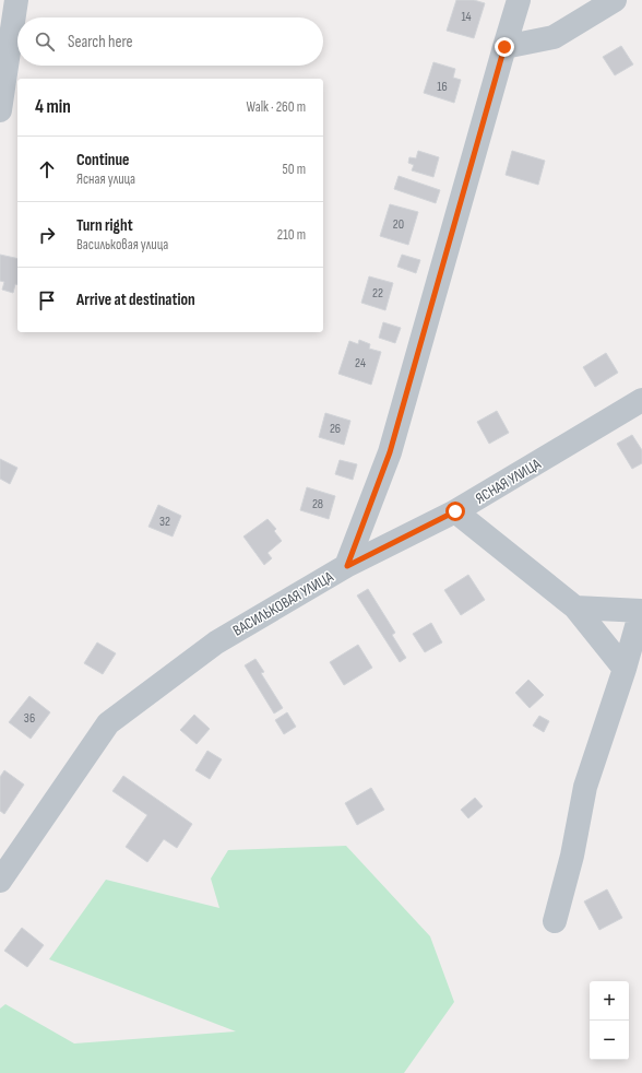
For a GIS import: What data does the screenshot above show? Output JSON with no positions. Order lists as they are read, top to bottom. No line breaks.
{"streets":{"street":["ЯСНАЯ УЛИЦА","ВАСИЛЬКОВАЯ УЛИЦА"]},"crossings":[["ЯСНАЯ УЛИЦА","ВАСИЛЬКОВАЯ УЛИЦА"]],"house_numbers":["14","16","20","22","24","26","28","32","36"],"page":{"search":"Search here","heading":["4 min","Walk · 260 m"],"list":[["Continue","Ясная улица","50 m"],["Turn right","Васильковая улица","210 m"],"Arrive at destination"],"map_buttons":["+","−"]}}
